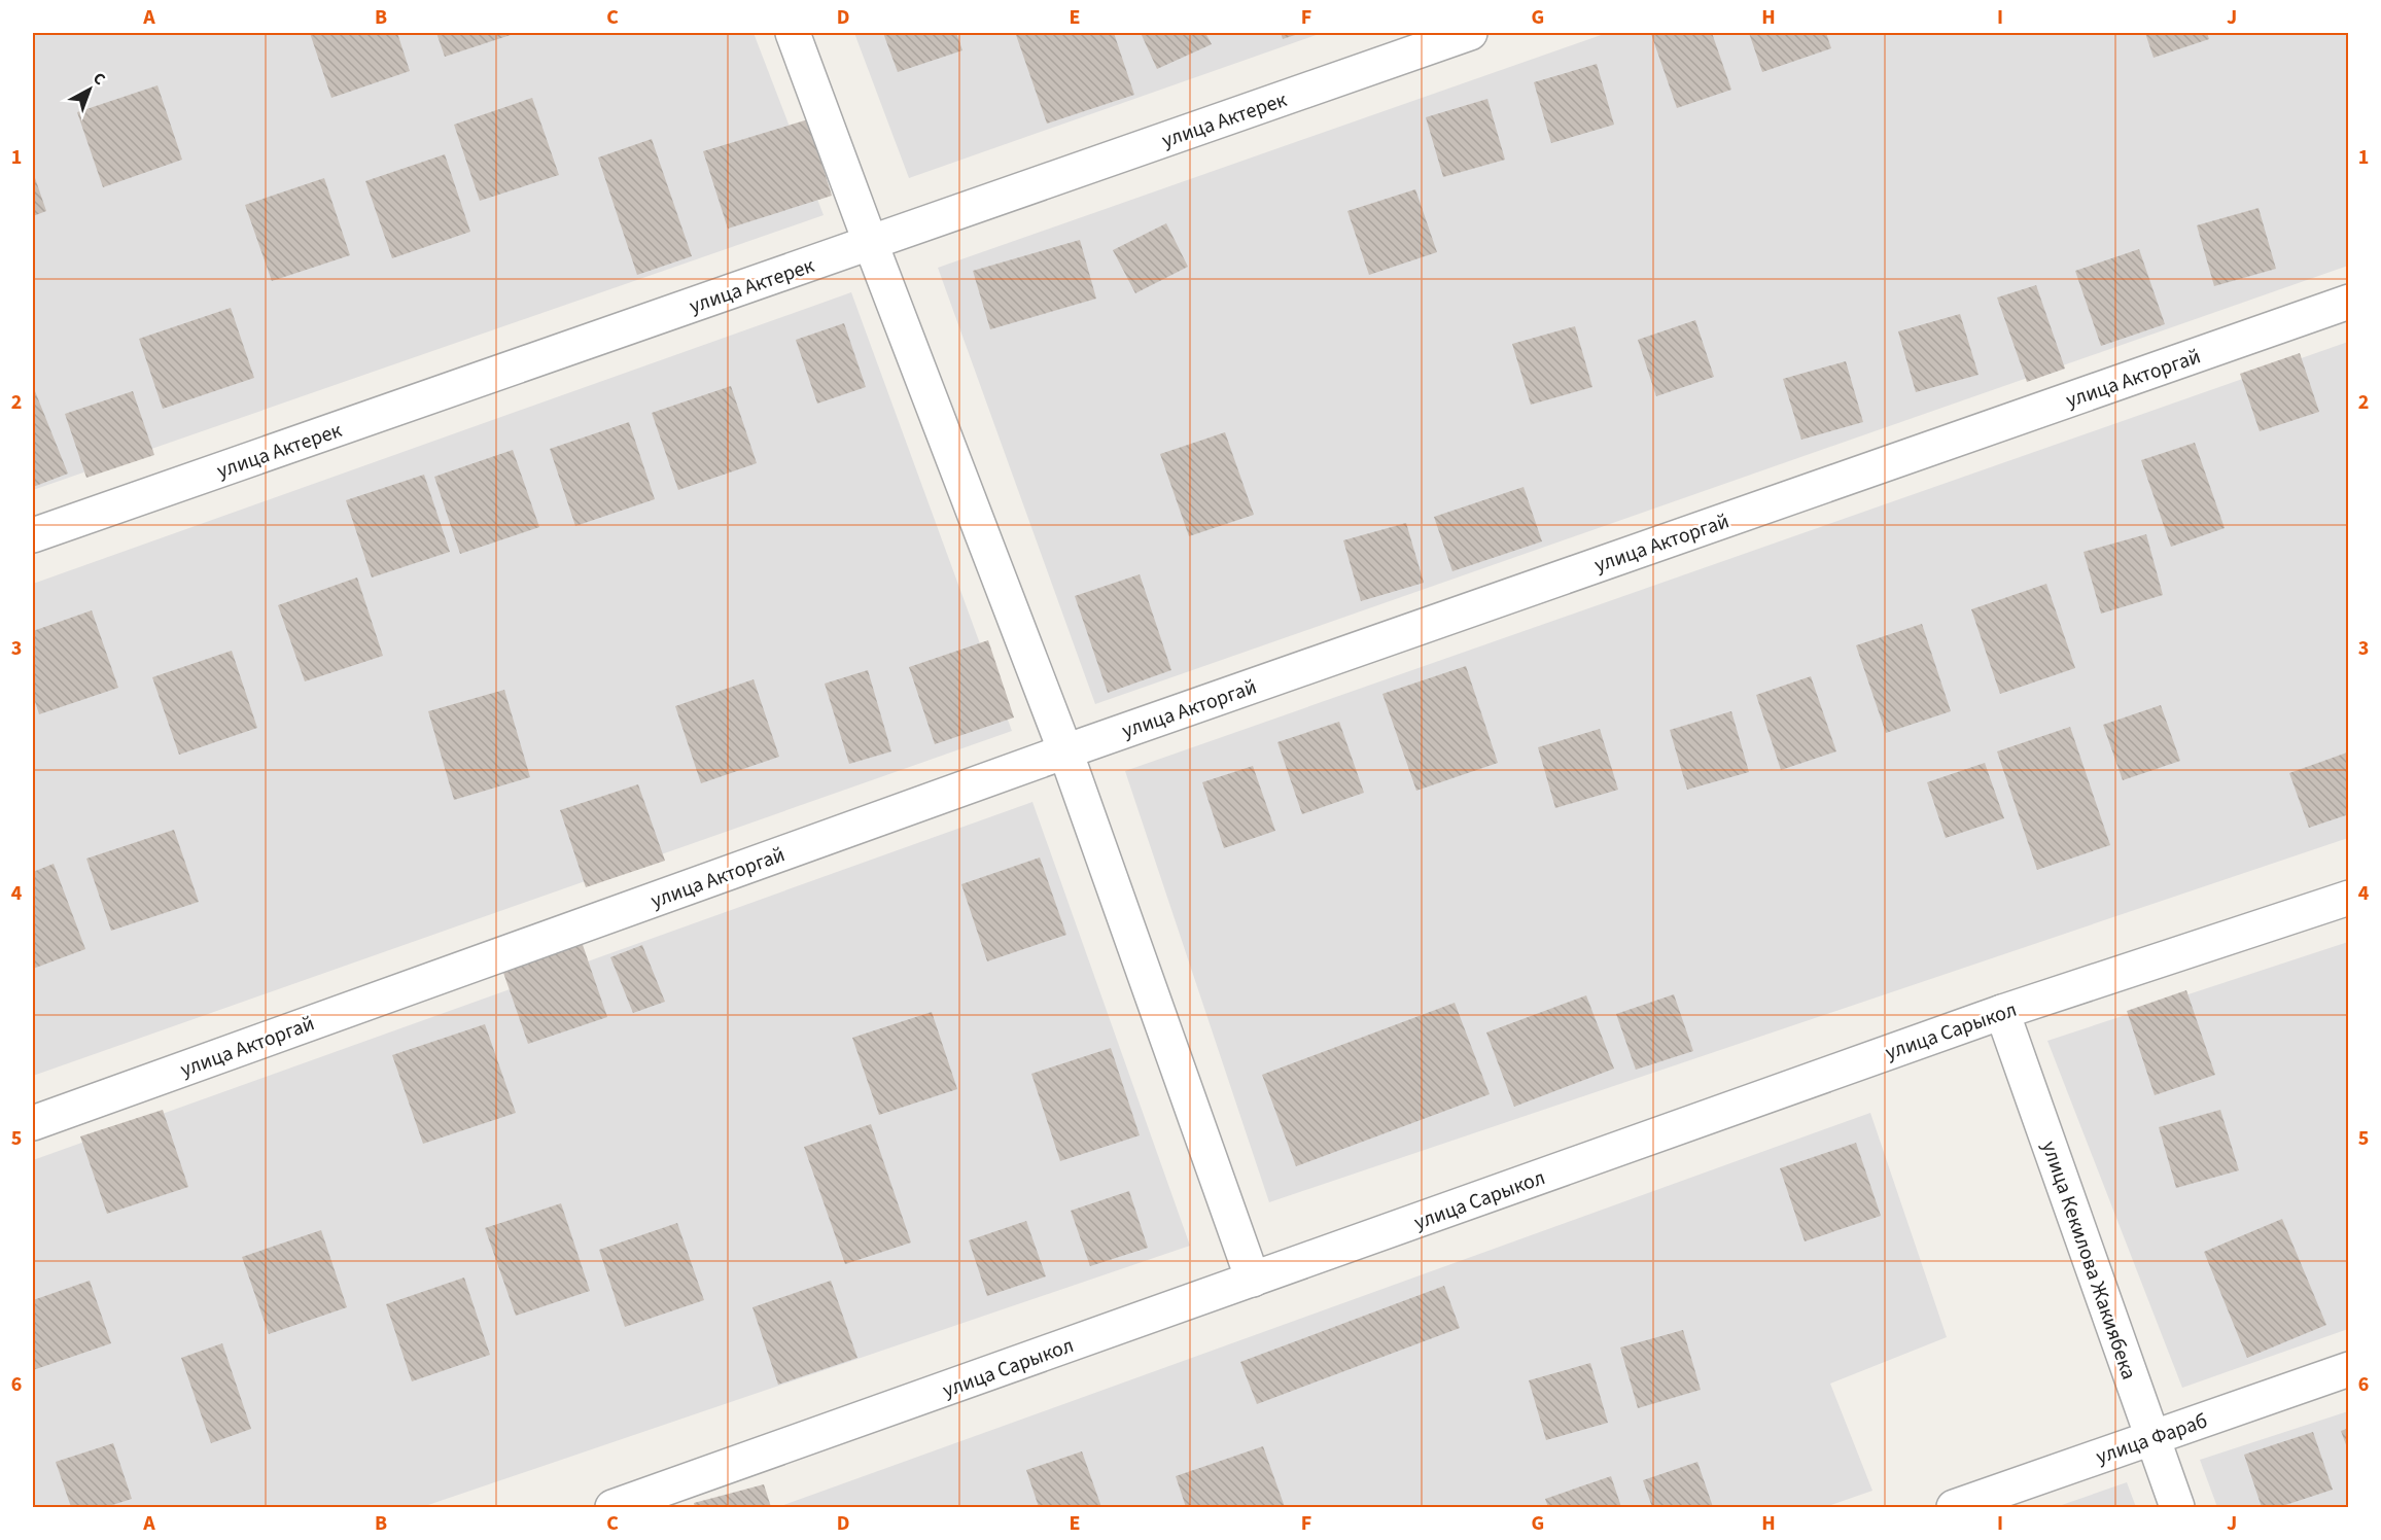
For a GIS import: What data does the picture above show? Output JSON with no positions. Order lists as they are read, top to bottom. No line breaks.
{"streets":{"street":["улица Актерек","улица Акторгай","улица Сарыкол","улица Кекилова Жакиябека","улица Фараб"]},"crossings":[["улица Сарыкол","улица Кекилова Жакиябека"],["улица Кекилова Жакиябека","улица Фараб"]],"north":"top right","grid":{"columns":["A","B","C","D","E","F","G","H","I","J"],"rows":["1","2","3","4","5","6"]}}
